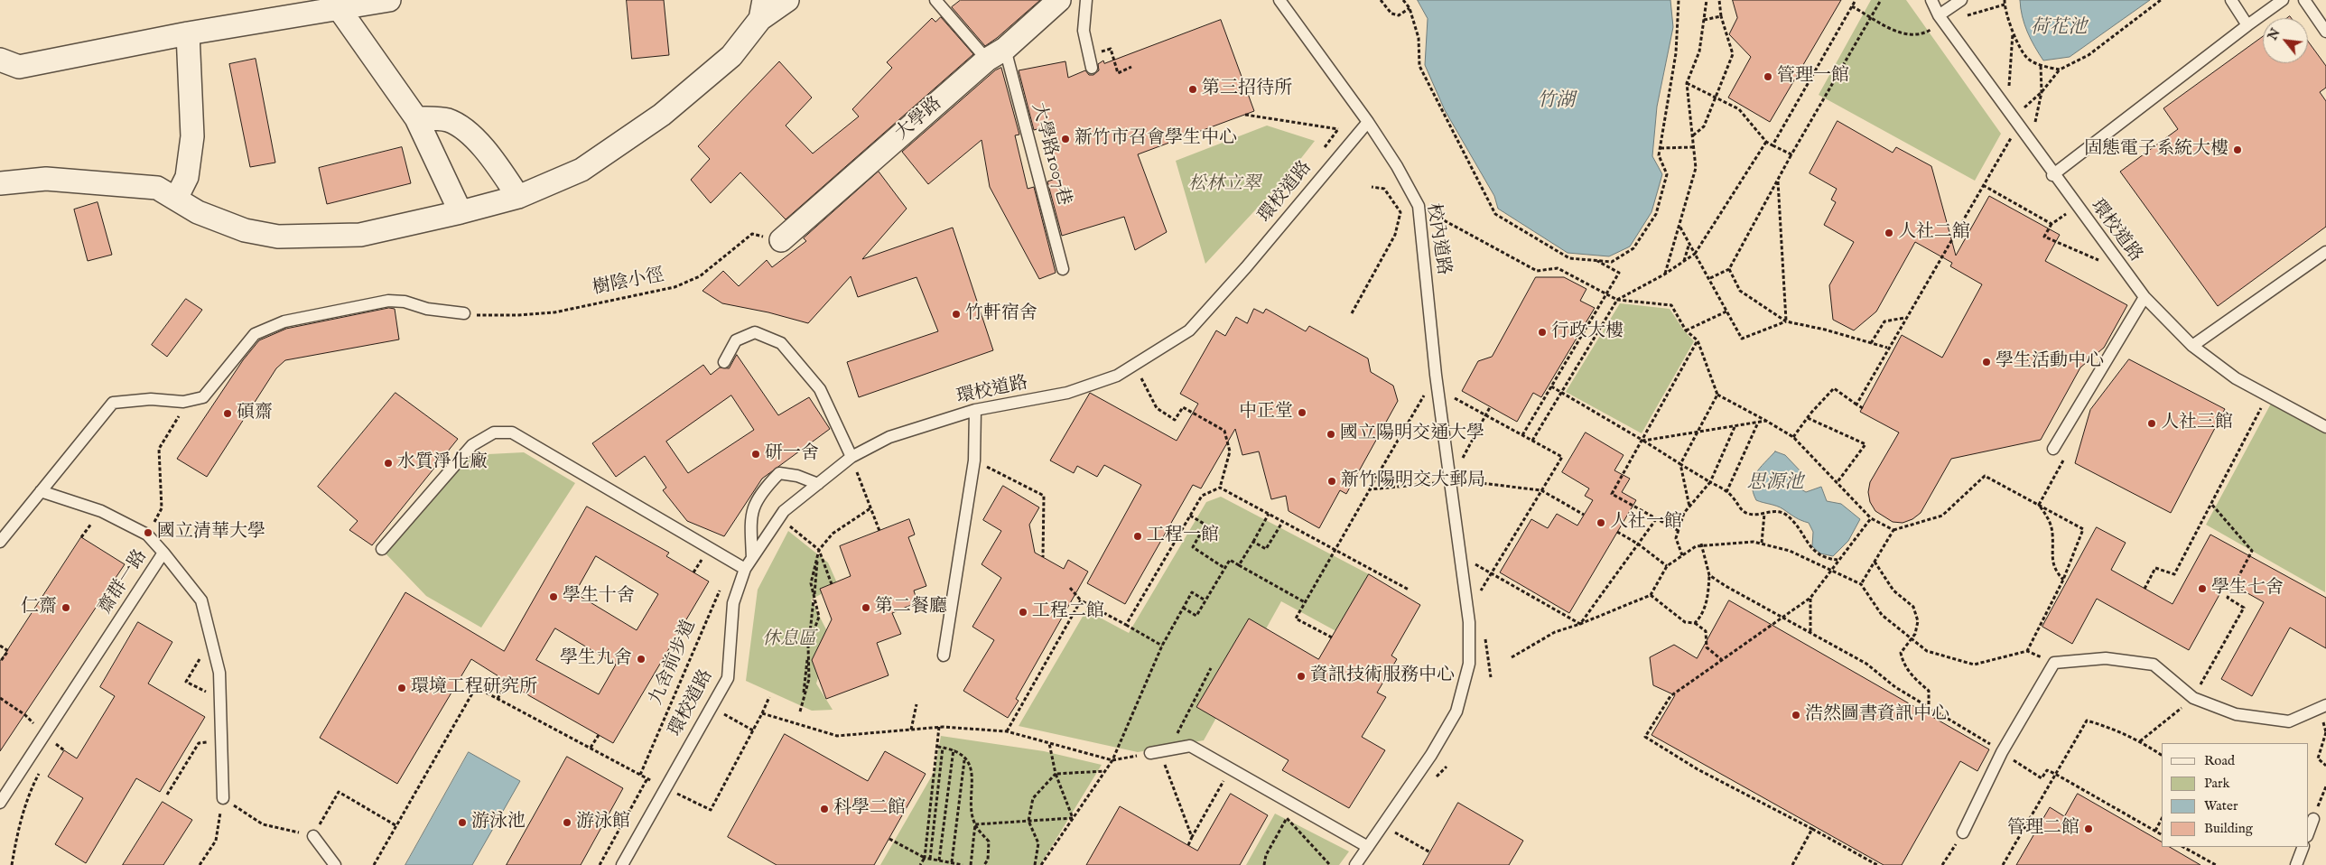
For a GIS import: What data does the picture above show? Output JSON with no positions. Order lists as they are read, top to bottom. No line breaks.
{"streets":{"street":["大學路"],"lane":["大學路1007巷","環校道路","校內道路","齋群一路"],"path":["樹陰小徑","九舍前步道"]},"crossings":[["大學路","大學路1007巷"],["大學路","樹陰小徑"],["環校道路","校內道路"]],"water":["荷花池","竹湖","思源池"],"parks":["松林立翠","休息區"],"places":["管理一館","第三招待所","新竹市召會學生中心","固態電子系統大樓","人社二舘","竹軒宿舍","行政大樓","學生活動中心","中正堂","碩齋","人社三館","國立陽明交通大學","研一舍","水質淨化廠","新竹陽明交大郵局","人社一館","國立清華大學","工程一館","學生七舍","學生十舍","仁齋","第二餐廳","工程二館","學生九舍","資訊技術服務中心","環境工程研究所","浩然圖書資訊中心","科學二館","游泳池","游泳館","管理二館"],"legend":["Road","Park","Water","Building"],"north":"top left"}
